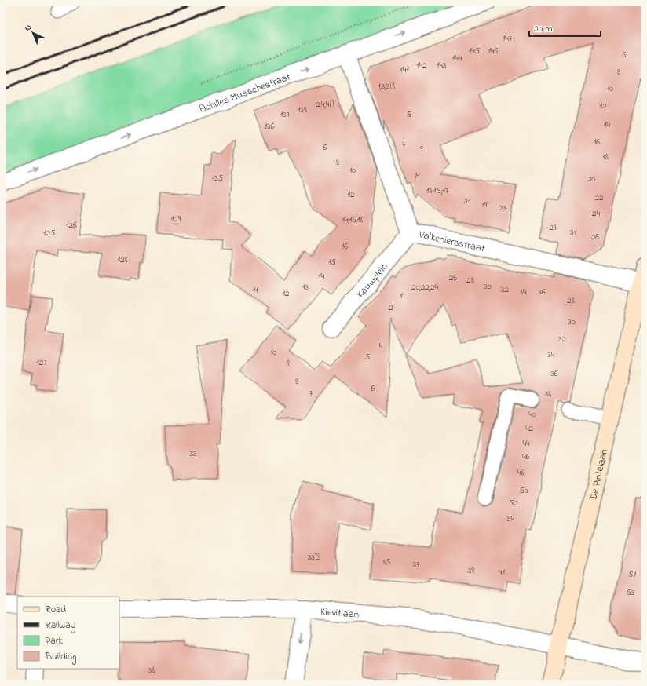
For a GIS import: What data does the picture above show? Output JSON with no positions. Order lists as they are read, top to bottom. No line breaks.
{"streets":{"street":["Achilles Musschestraat","Valkeniersstraat","Kauwplein","De Pintelaan","Kievitlaan"]},"crossings":[["Achilles Musschestraat","Valkeniersstraat"],["Valkeniersstraat","Kauwplein"],["Valkeniersstraat","De Pintelaan"],["De Pintelaan","Kievitlaan"]],"one_way":["Achilles Musschestraat"],"house_numbers":["147","145","146","6","144","142","143","141","8","1;3;3A","10","2;4;4A","12","138","137","5","14","136","16","7","6","9","18","8","10","11","135","20","13;15;17","12","22","21","19","23","24","129","14;16;18","126","29","31","125","26","16","128","15","14","26","28","30","13","20;22;24","32","11","34","36","12","1","28","2","30","32","4","10","34","5","127","9","36","8","6","7","38","40","42","44","33","46","48","50","52","54","33B","35","37","39","41","51","53","38"],"legend":["Road","Railway","Park","Building"],"scale_bar":"20 m","north":"top left"}
